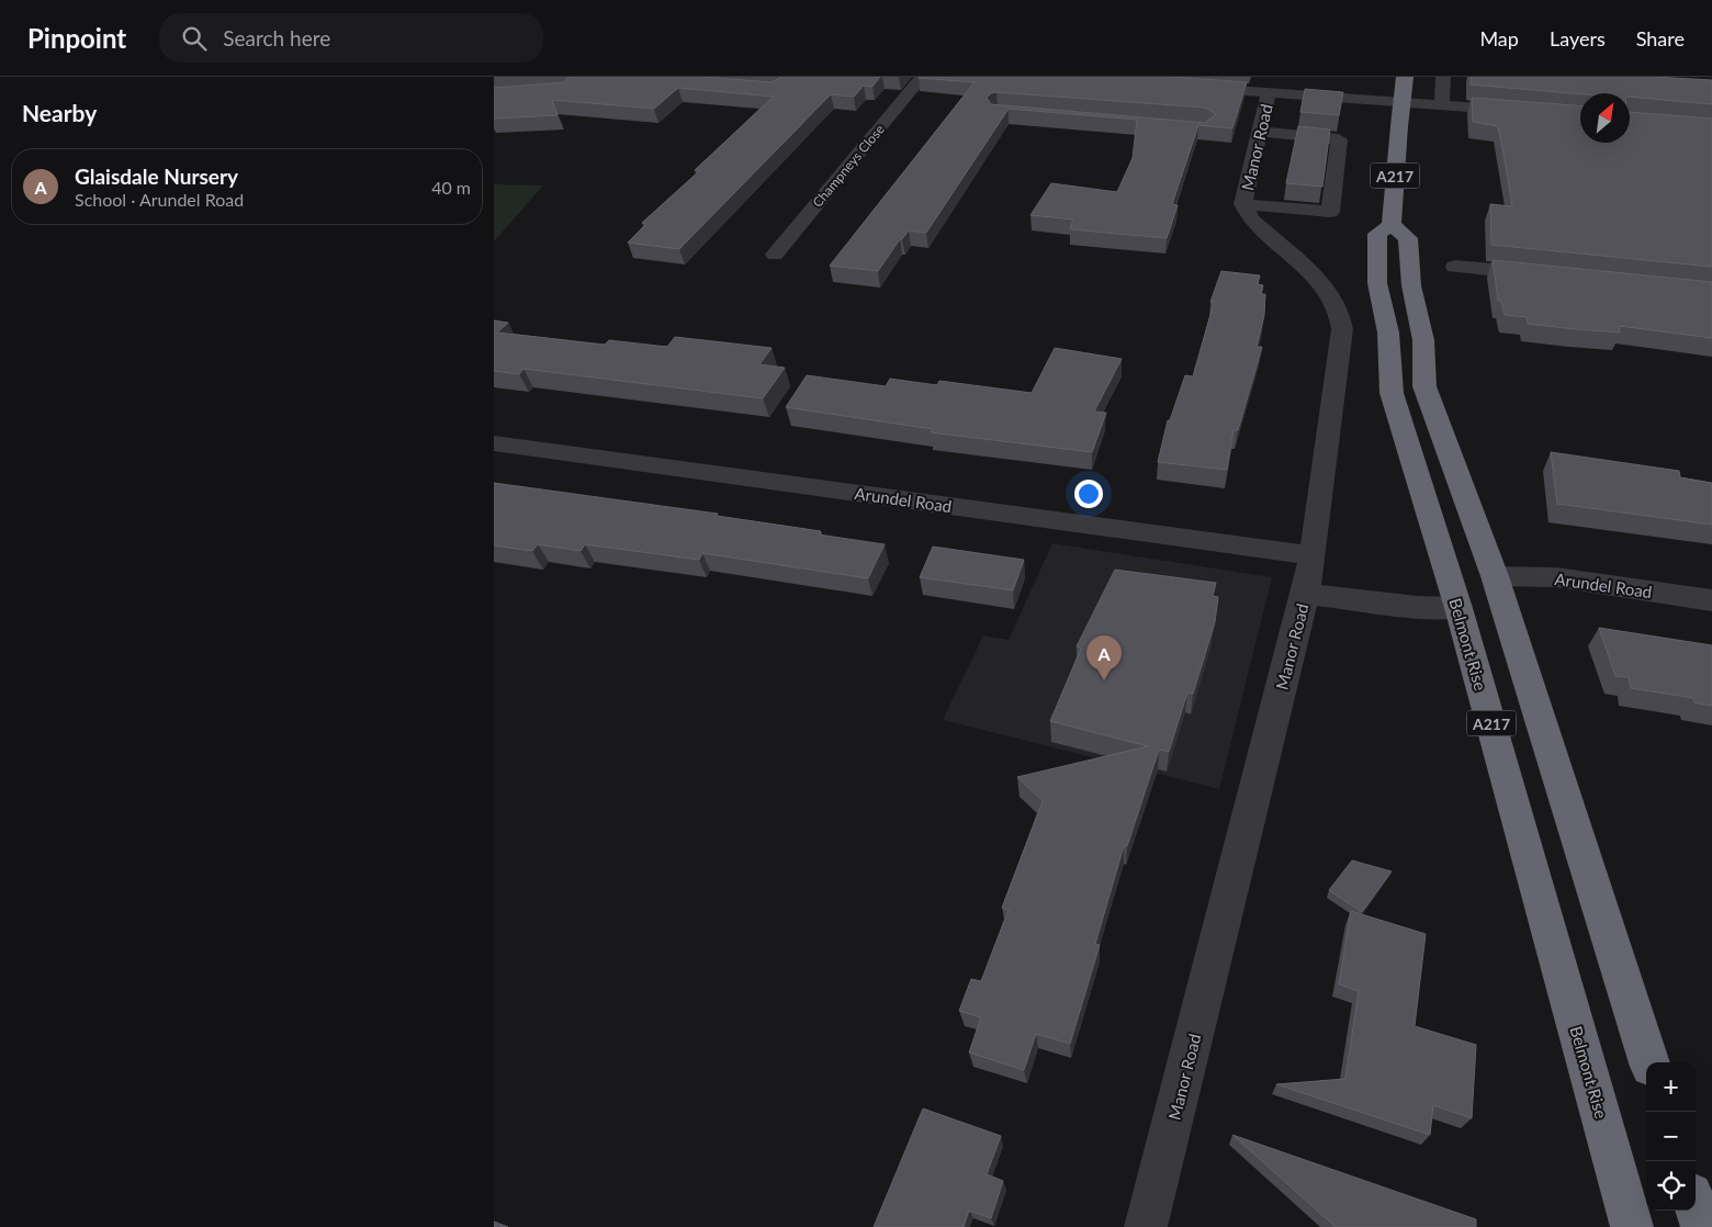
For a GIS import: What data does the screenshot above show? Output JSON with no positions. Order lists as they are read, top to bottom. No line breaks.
{"streets":{"highway":["A217","Belmont Rise"],"street":["Manor Road","Champneys Close","Arundel Road"]},"crossings":[["Manor Road","Arundel Road"],["A217","Arundel Road"],["A217","Belmont Rise"]],"north":"top right","page":{"header":"Pinpoint","search":"Search here","nav":["Map","Layers","Share"],"heading":"Nearby","list":[{"mark":"A","name":"Glaisdale Nursery","note":"School · Arundel Road","value":"40 m"}],"pins":"A","map_buttons":["+","−"]}}
